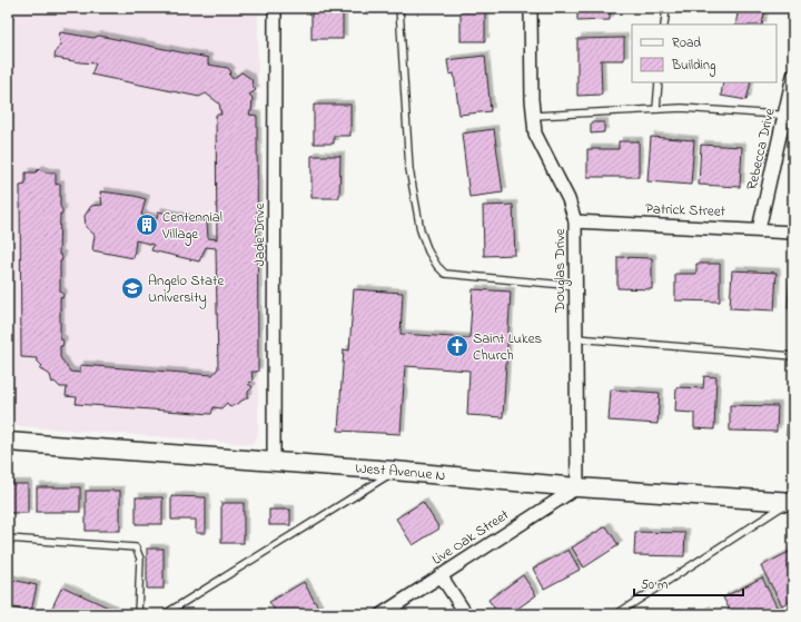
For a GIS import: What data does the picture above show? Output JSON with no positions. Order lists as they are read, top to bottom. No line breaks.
{"streets":{"main road":["West Avenue N"],"street":["Rebecca Drive","Patrick Street","Jade Drive","Douglas Drive","Live Oak Street"]},"crossings":[["Rebecca Drive","Patrick Street"],["Patrick Street","Douglas Drive"],["Jade Drive","West Avenue N"],["Douglas Drive","West Avenue N"],["Douglas Drive","Live Oak Street"],["West Avenue N","Live Oak Street"]],"places":{"building":["Centennial Village"],"school or university":["Angelo State University"],"church":["Saint Lukes Church"]},"legend":["Road","Building"],"scale_bar":"50 m"}
